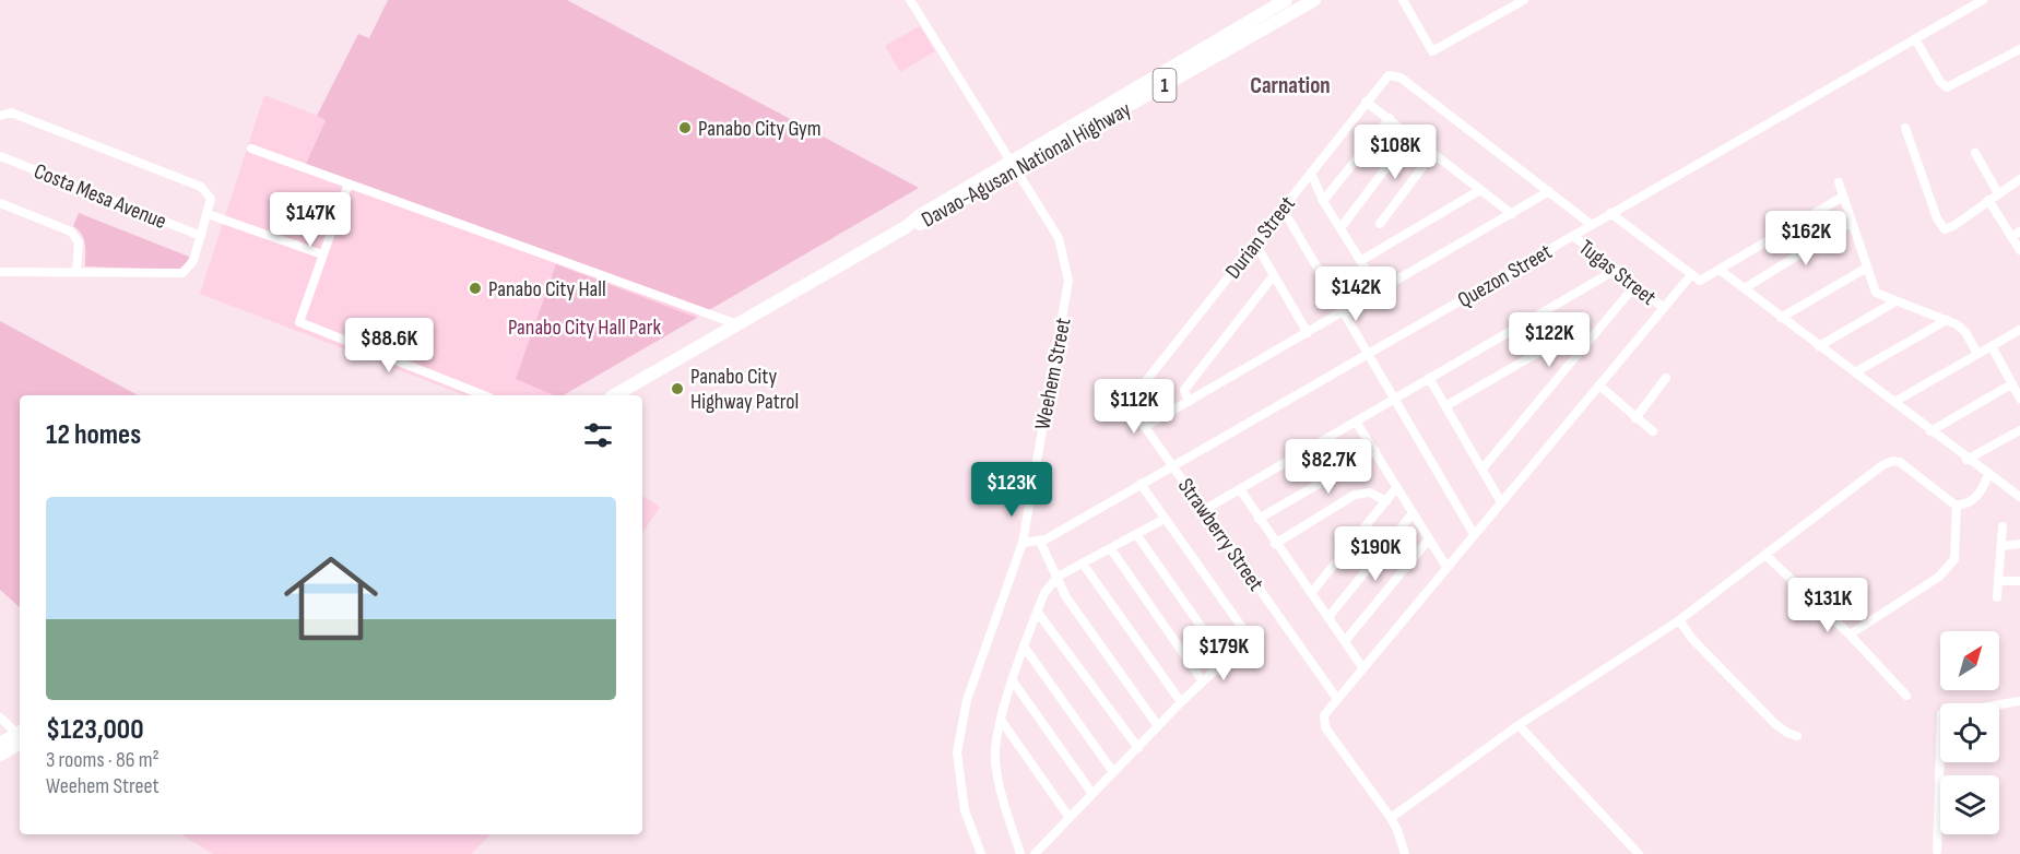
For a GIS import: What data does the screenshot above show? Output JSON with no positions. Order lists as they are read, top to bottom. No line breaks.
{"streets":{"highway":["1","Davao-Agusan National Highway"],"street":["Costa Mesa Avenue","Durian Street","Tugas Street","Quezon Street","Weehem Street","Strawberry Street"]},"crossings":[["Davao-Agusan National Highway","Weehem Street"],["Durian Street","Strawberry Street"],["Tugas Street","Quezon Street"],["Quezon Street","Weehem Street"],["Quezon Street","Strawberry Street"]],"districts":["Carnation"],"parks":["Panabo City Hall Park"],"places":["Panabo City Gym","Panabo City Hall","Panabo City Highway Patrol"],"north":"top right","page":{"price":["$108K","$147K","$162K","$142K","$122K","$88.6K","$112K","$82.7K","$123K","$190K","$131K","$179K"],"heading":"12 homes","list":[{"name":"$123,000","note":"3 rooms · 86 m² · Weehem Street"}]}}
